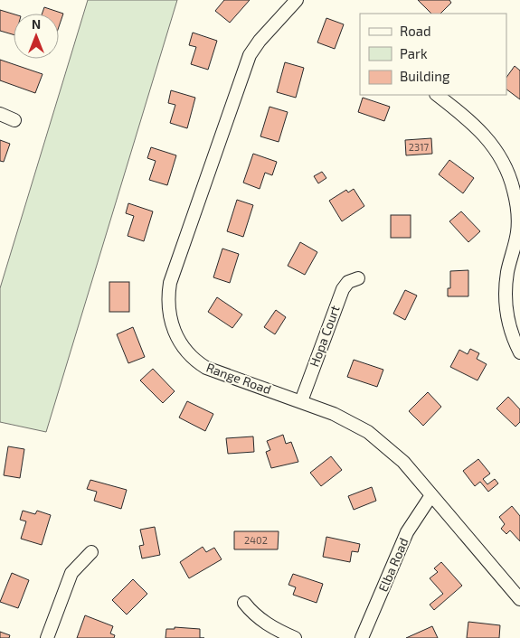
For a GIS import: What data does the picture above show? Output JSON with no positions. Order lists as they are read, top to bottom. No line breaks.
{"streets":{"street":["Hopa Court","Range Road","Elba Road"]},"crossings":[["Hopa Court","Range Road"],["Range Road","Elba Road"]],"house_numbers":["2317","2402"],"legend":["Road","Park","Building"],"north":"top"}
